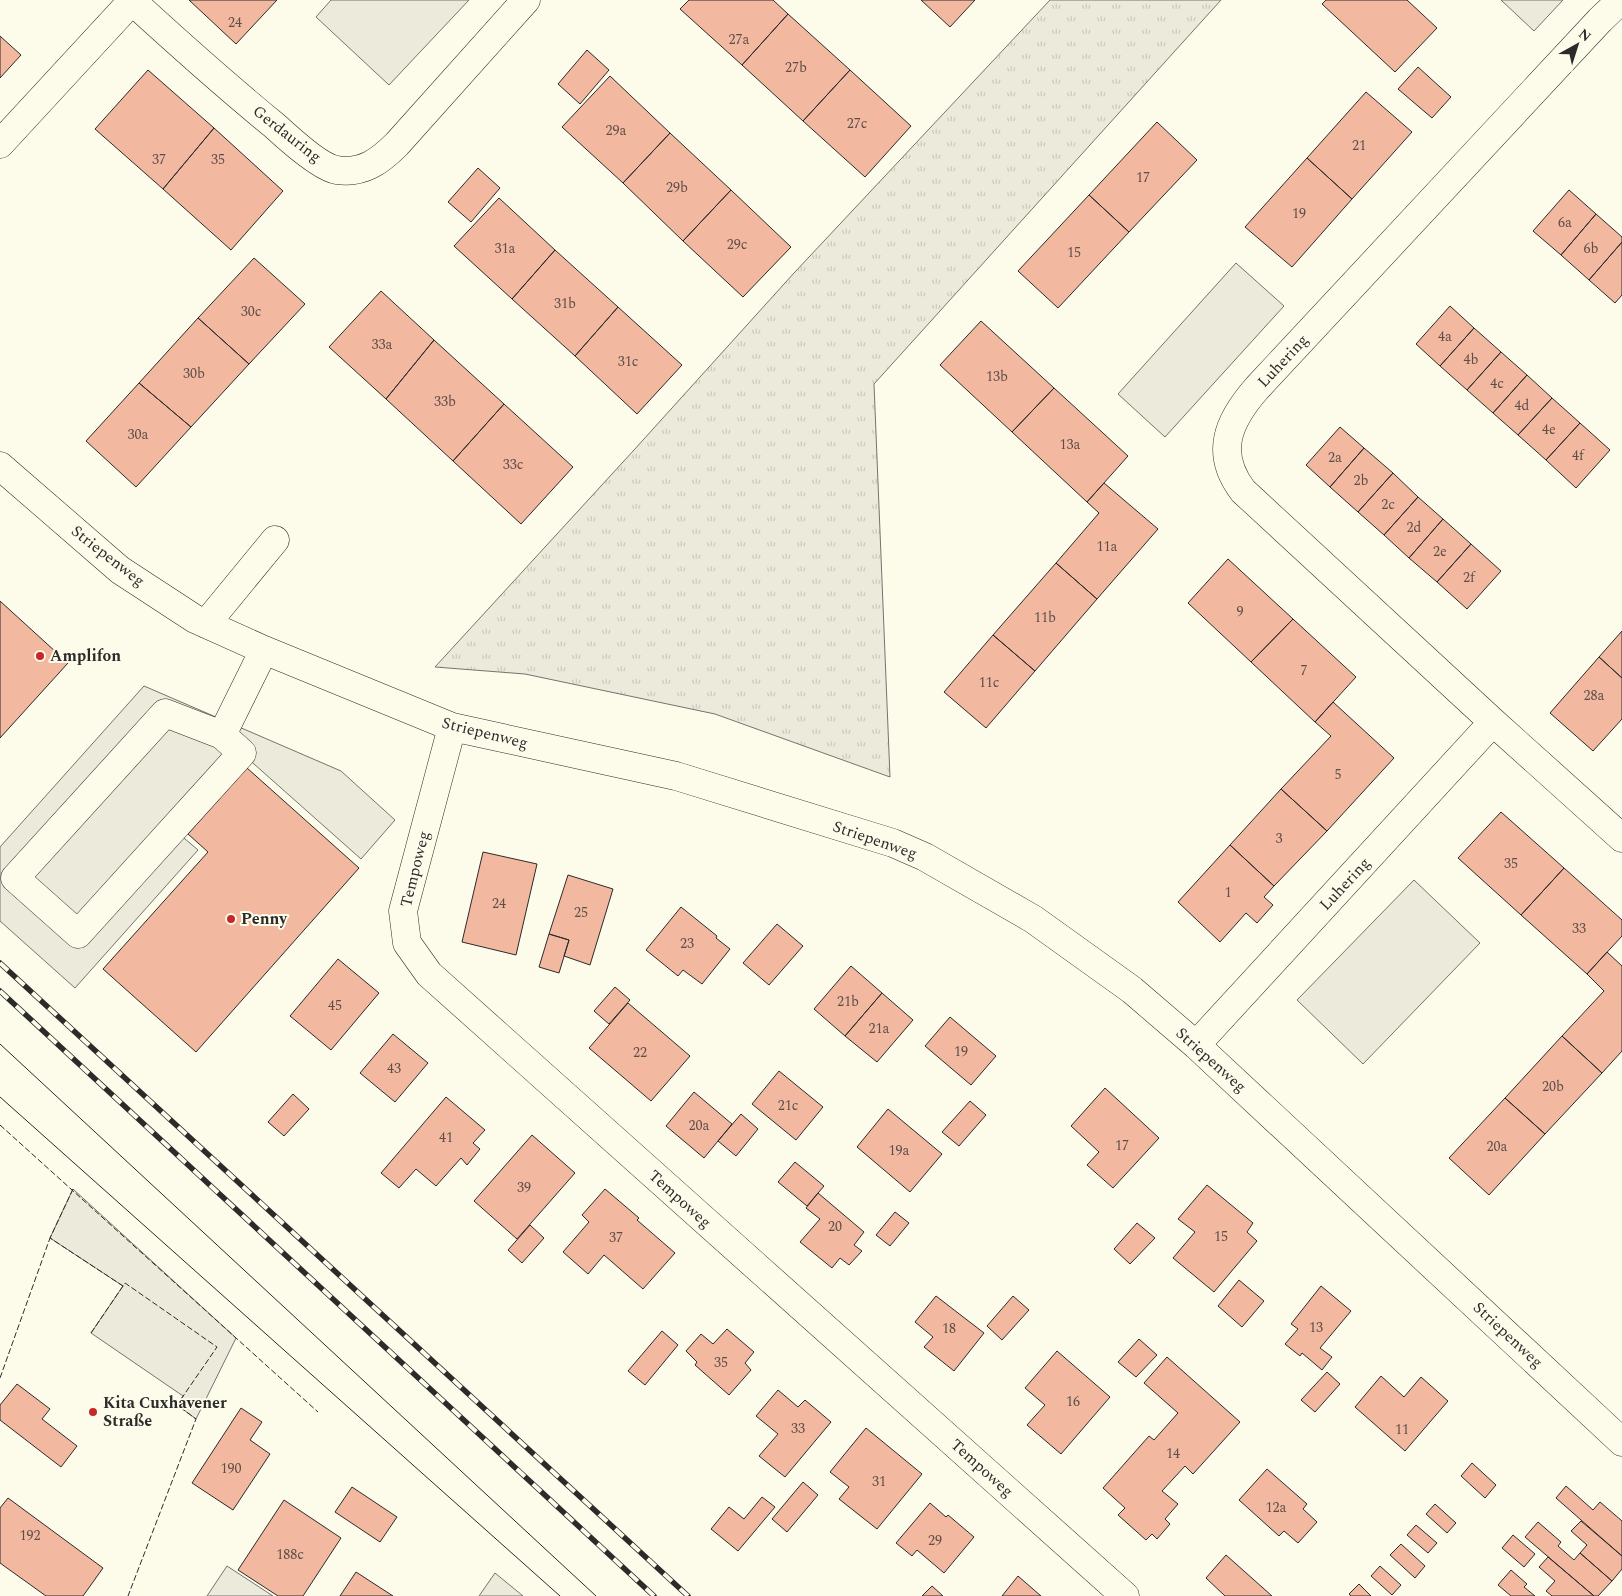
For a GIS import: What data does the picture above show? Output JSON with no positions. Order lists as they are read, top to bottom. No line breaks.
{"streets":{"street":["Gerdauring","Luhering","Striepenweg","Tempoweg"]},"crossings":[["Luhering","Striepenweg"],["Striepenweg","Tempoweg"]],"places":["Amplifon","Penny","Kita Cuxhavener Straße"],"house_numbers":["24","27a","27b","27c","29a","21","37","35","17","29b","19","6a","29c","31a","6b","15","31b","30c","4a","33a","4b","31c","30b","13b","4c","33b","4d","4e","30a","13a","4f","2a","33c","2b","2c","2d","11a","2e","2f","9","11b","7","11c","28a","5","3","35","1","24","25","33","23","21b","45","21a","19","22","43","20b","21c","20a","41","17","20a","19a","39","20","15","37","13","18","35","16","33","11","14","190","31","12a","192","29","188c"],"north":"top right"}
